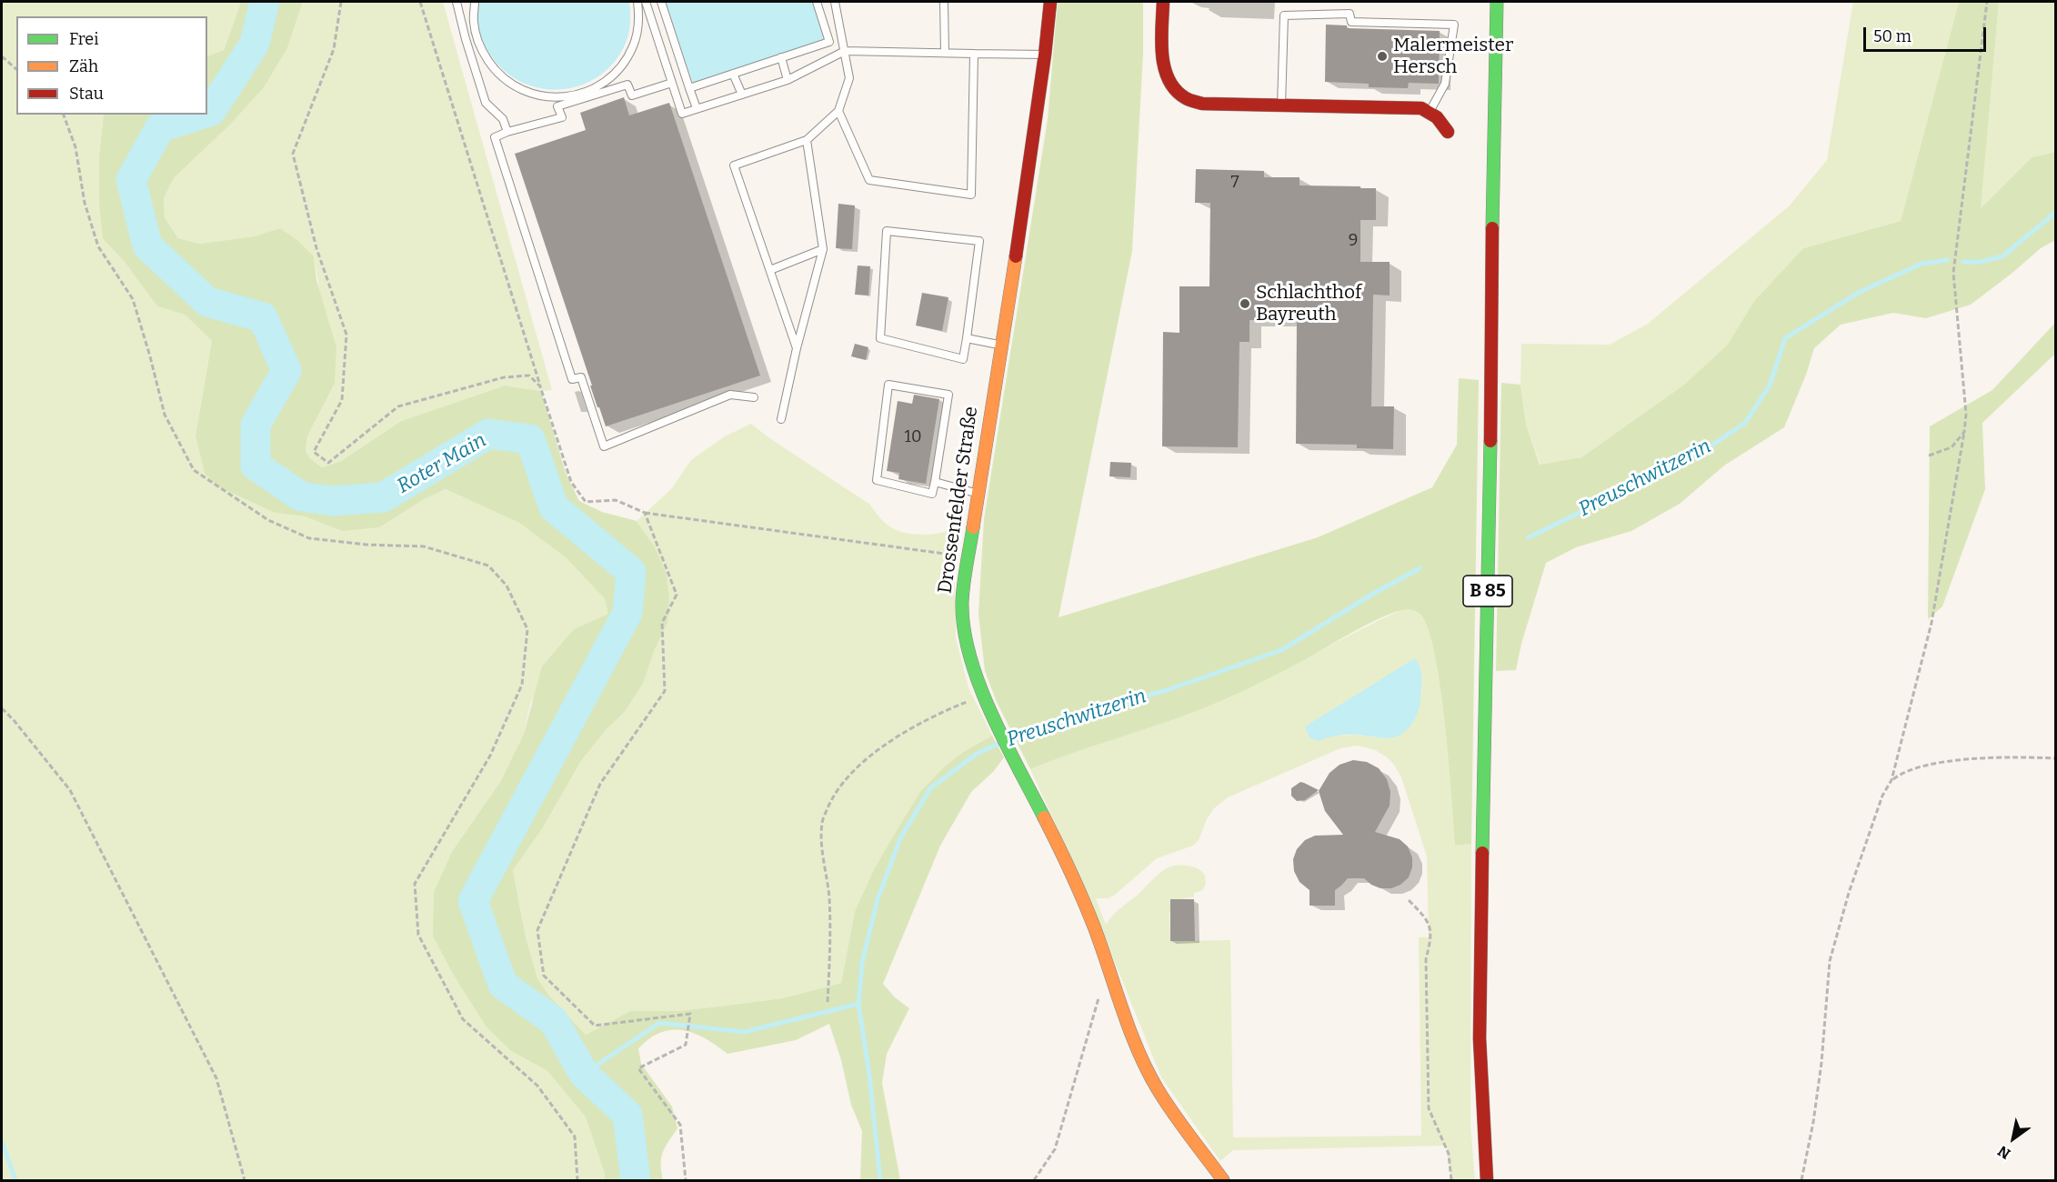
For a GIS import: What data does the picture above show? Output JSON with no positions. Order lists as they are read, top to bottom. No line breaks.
{"streets":{"street":["Drossenfelder Straße","B 85"]},"water":["Roter Main","Preuschwitzerin"],"places":["Malermeister Hersch","Schlachthof Bayreuth"],"house_numbers":["7","9","10"],"legend":["Frei","Zäh","Stau"],"scale_bar":"50 m","north":"bottom left"}
